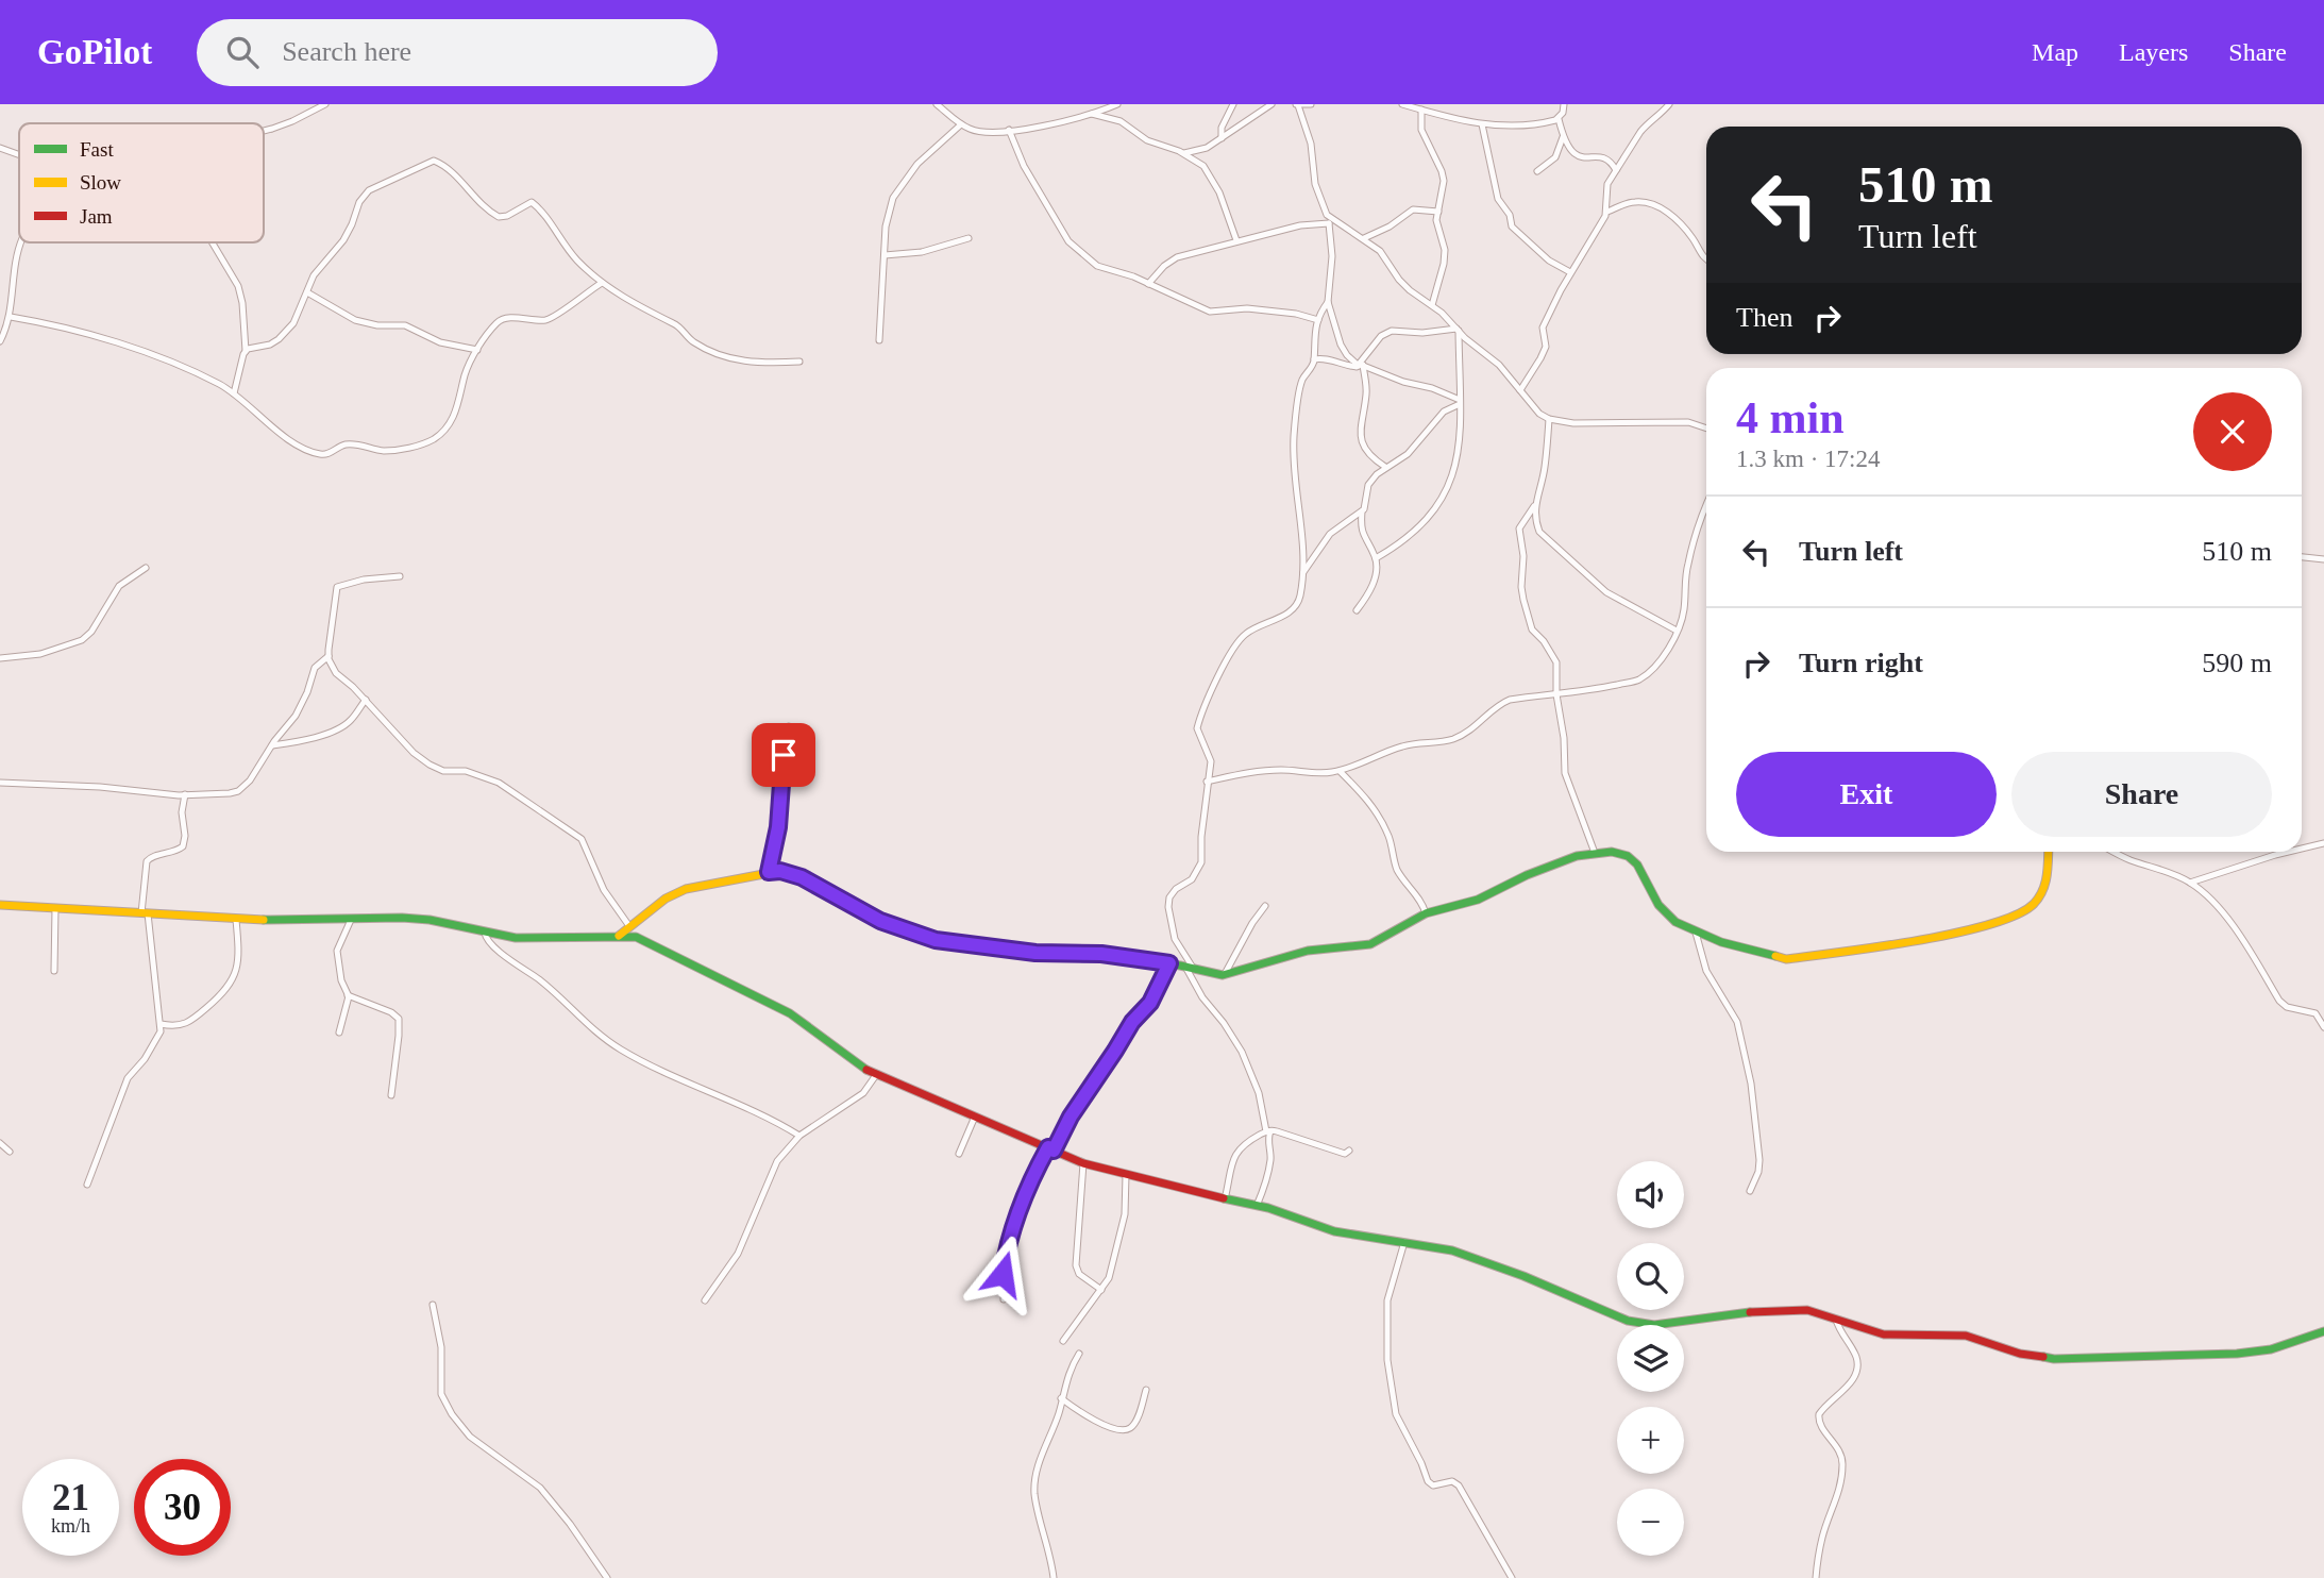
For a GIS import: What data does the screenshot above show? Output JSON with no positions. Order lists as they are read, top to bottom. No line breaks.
{"legend":["Fast","Slow","Jam"],"page":{"header":"GoPilot","search":"Search here","nav":["Map","Layers","Share"],"turn":["510 m","Turn left"],"then":"Then","heading":["4 min","1.3 km · 17:24"],"list":[{"name":"Turn left","value":"510 m"},{"name":"Turn right","value":"590 m"}],"buttons":["Exit","Share"],"map_buttons":["+","−"],"speed":"21 km/h","limit":"30"}}
